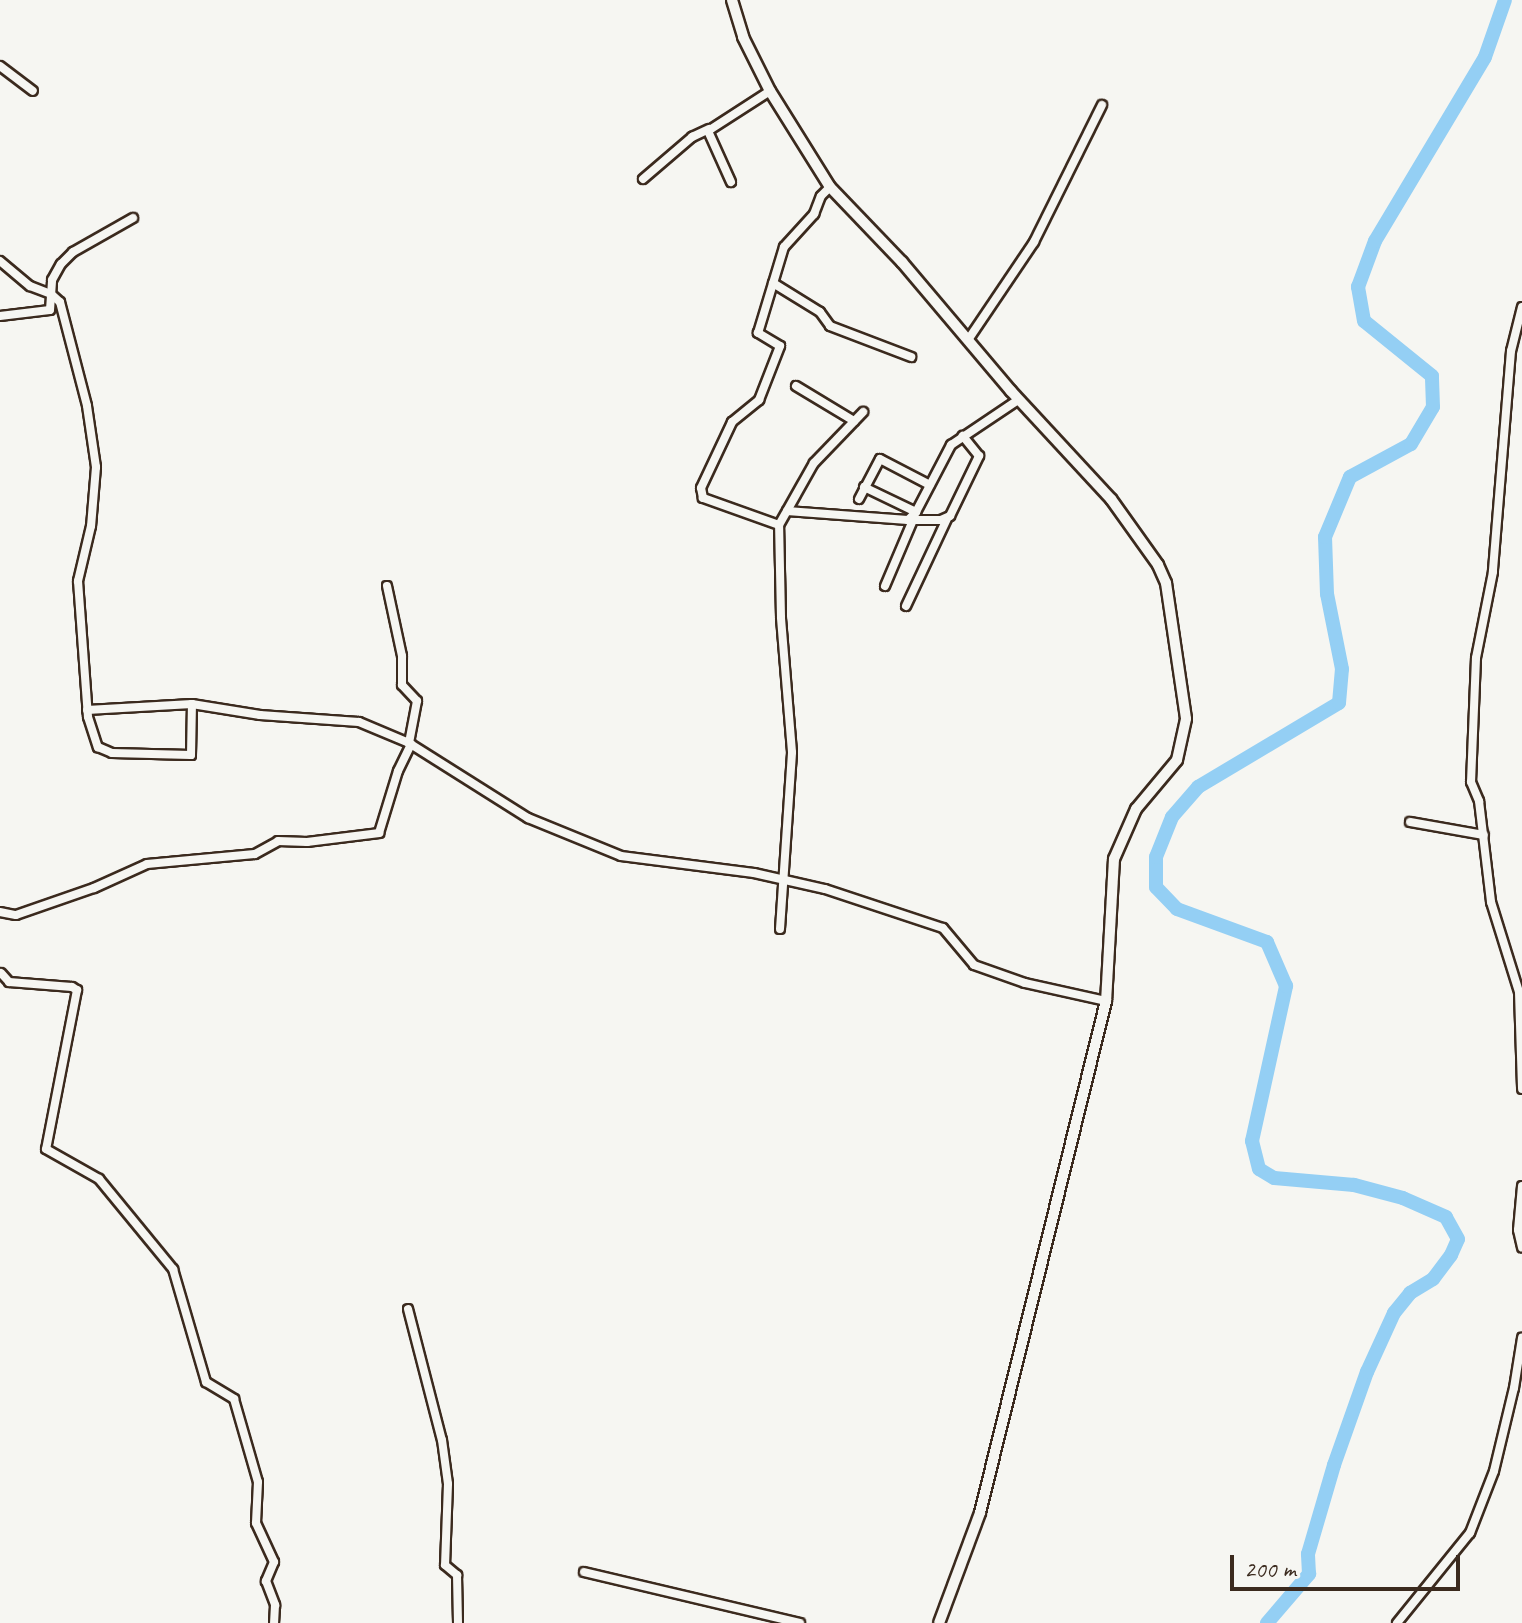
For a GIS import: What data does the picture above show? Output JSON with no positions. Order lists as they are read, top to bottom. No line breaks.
{"scale_bar":"200 m"}
